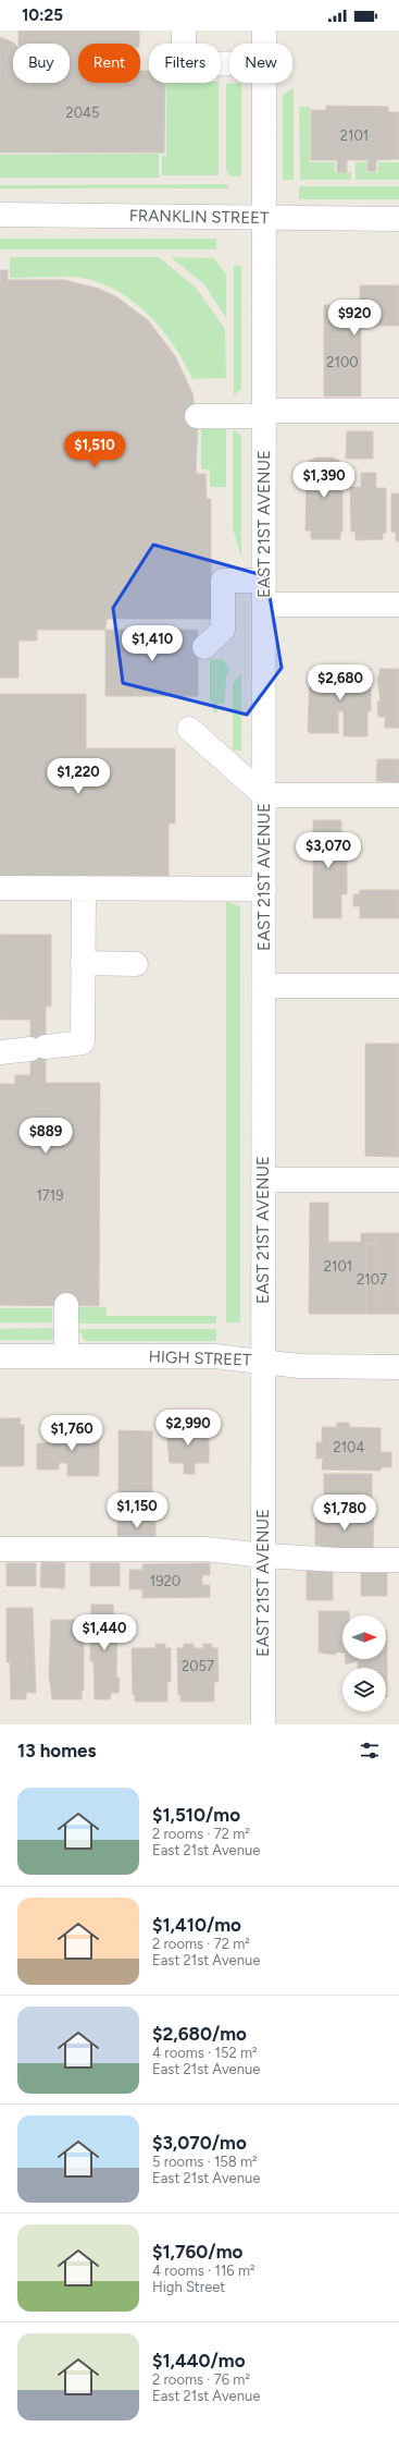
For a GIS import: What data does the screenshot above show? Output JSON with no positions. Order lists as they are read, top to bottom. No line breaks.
{"streets":{"street":["FRANKLIN STREET","EAST 21ST AVENUE","HIGH STREET"]},"crossings":[["FRANKLIN STREET","EAST 21ST AVENUE"],["EAST 21ST AVENUE","HIGH STREET"]],"house_numbers":["2045","2101","2100","1719","2101","2107","2104","1920","2057"],"north":"right","page":{"status":"10:25","chip":["Buy","Rent","Filters","New"],"price":["$920","$1,510","$1,390","$1,410","$2,680","$1,220","$3,070","$889","$2,990","$1,760","$1,150","$1,780","$1,440"],"heading":"13 homes","list":[{"name":"$1,510/mo","note":"2 rooms · 72 m² · East 21st Avenue"},{"name":"$1,410/mo","note":"2 rooms · 72 m² · East 21st Avenue"},{"name":"$2,680/mo","note":"4 rooms · 152 m² · East 21st Avenue"},{"name":"$3,070/mo","note":"5 rooms · 158 m² · East 21st Avenue"},{"name":"$1,760/mo","note":"4 rooms · 116 m² · High Street"},{"name":"$1,440/mo","note":"2 rooms · 76 m² · East 21st Avenue"}]}}
